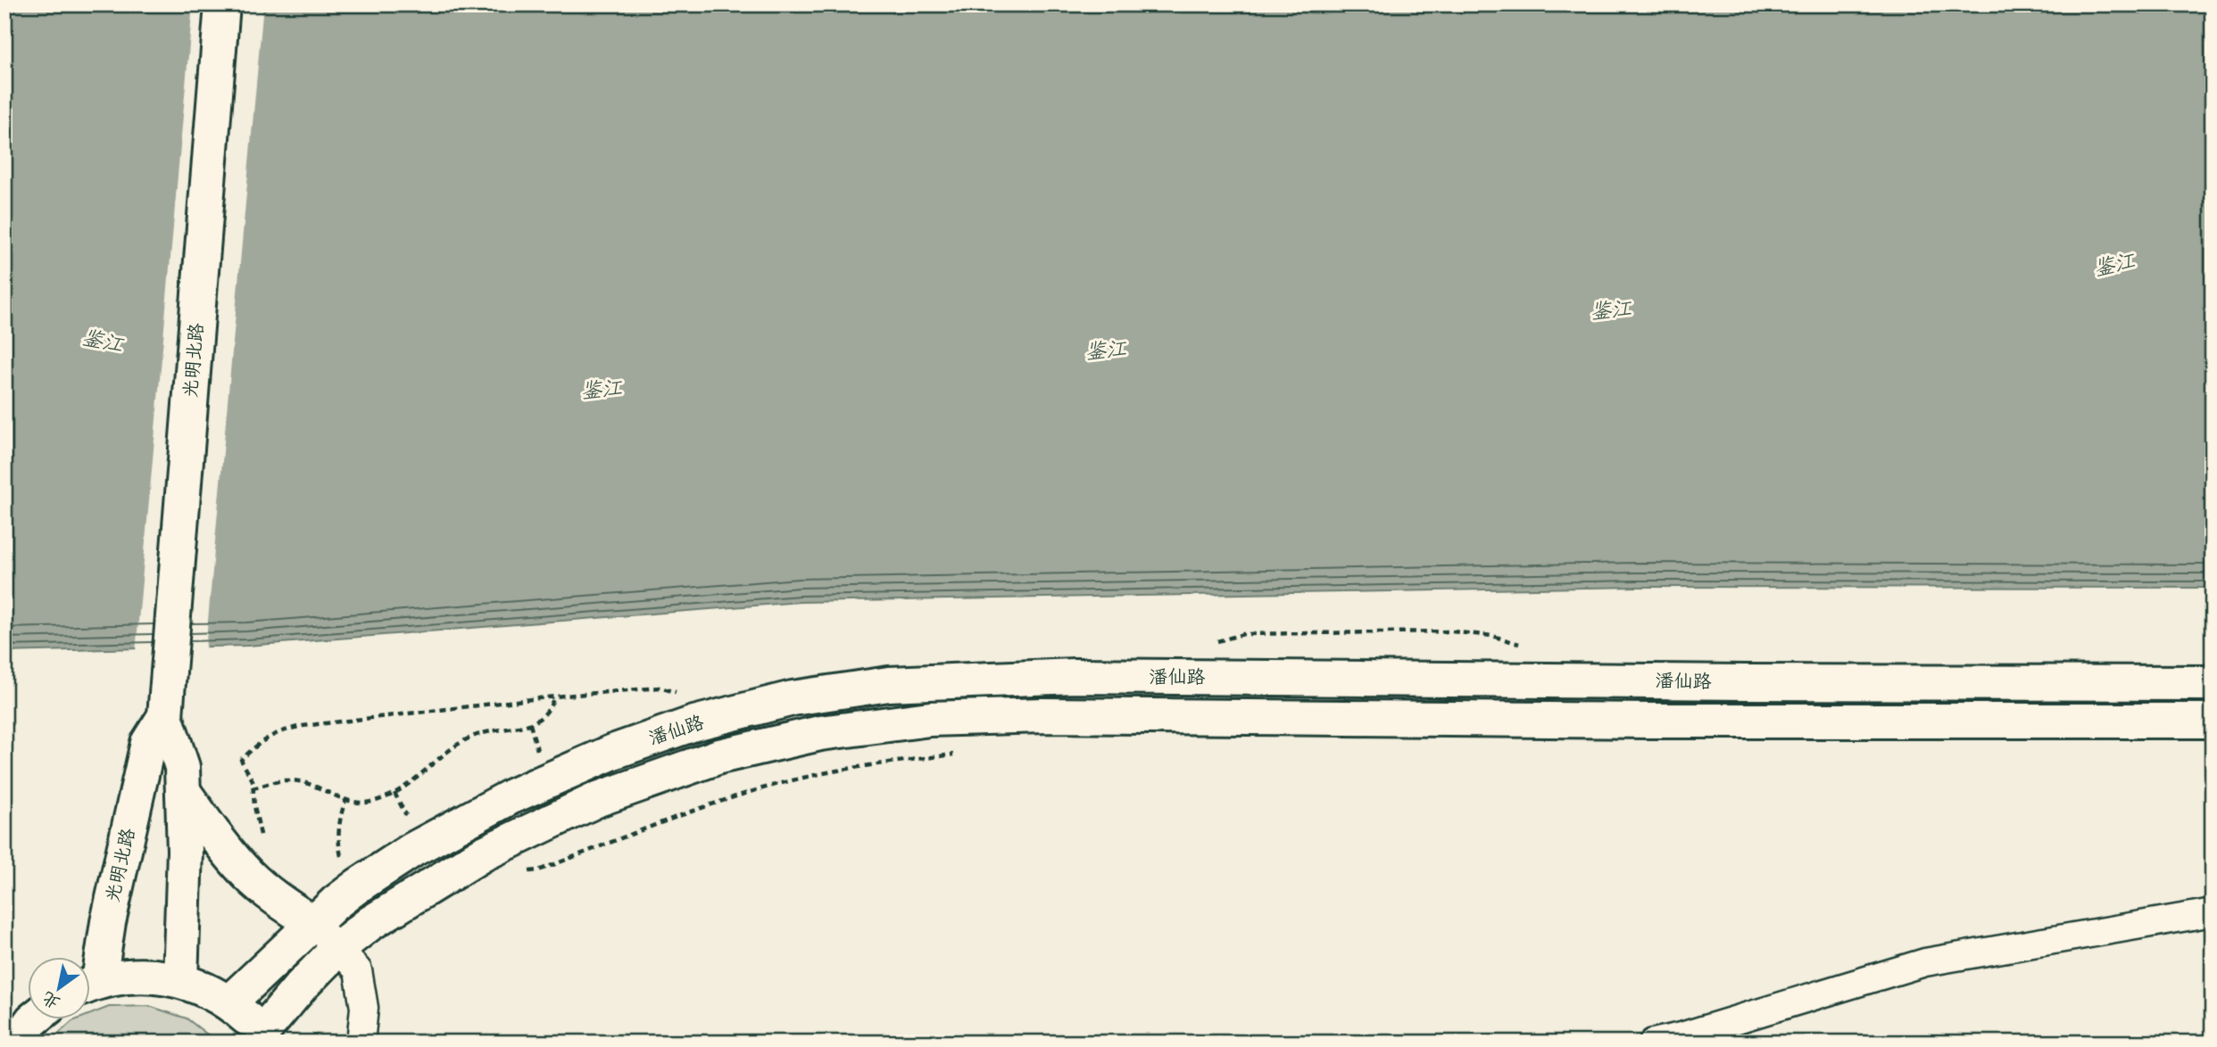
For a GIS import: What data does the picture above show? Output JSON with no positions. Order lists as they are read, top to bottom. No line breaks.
{"streets":{"street":["光明北路","潘仙路"]},"crossings":[["光明北路","潘仙路"]],"water":["鉴江"],"north":"bottom left"}
